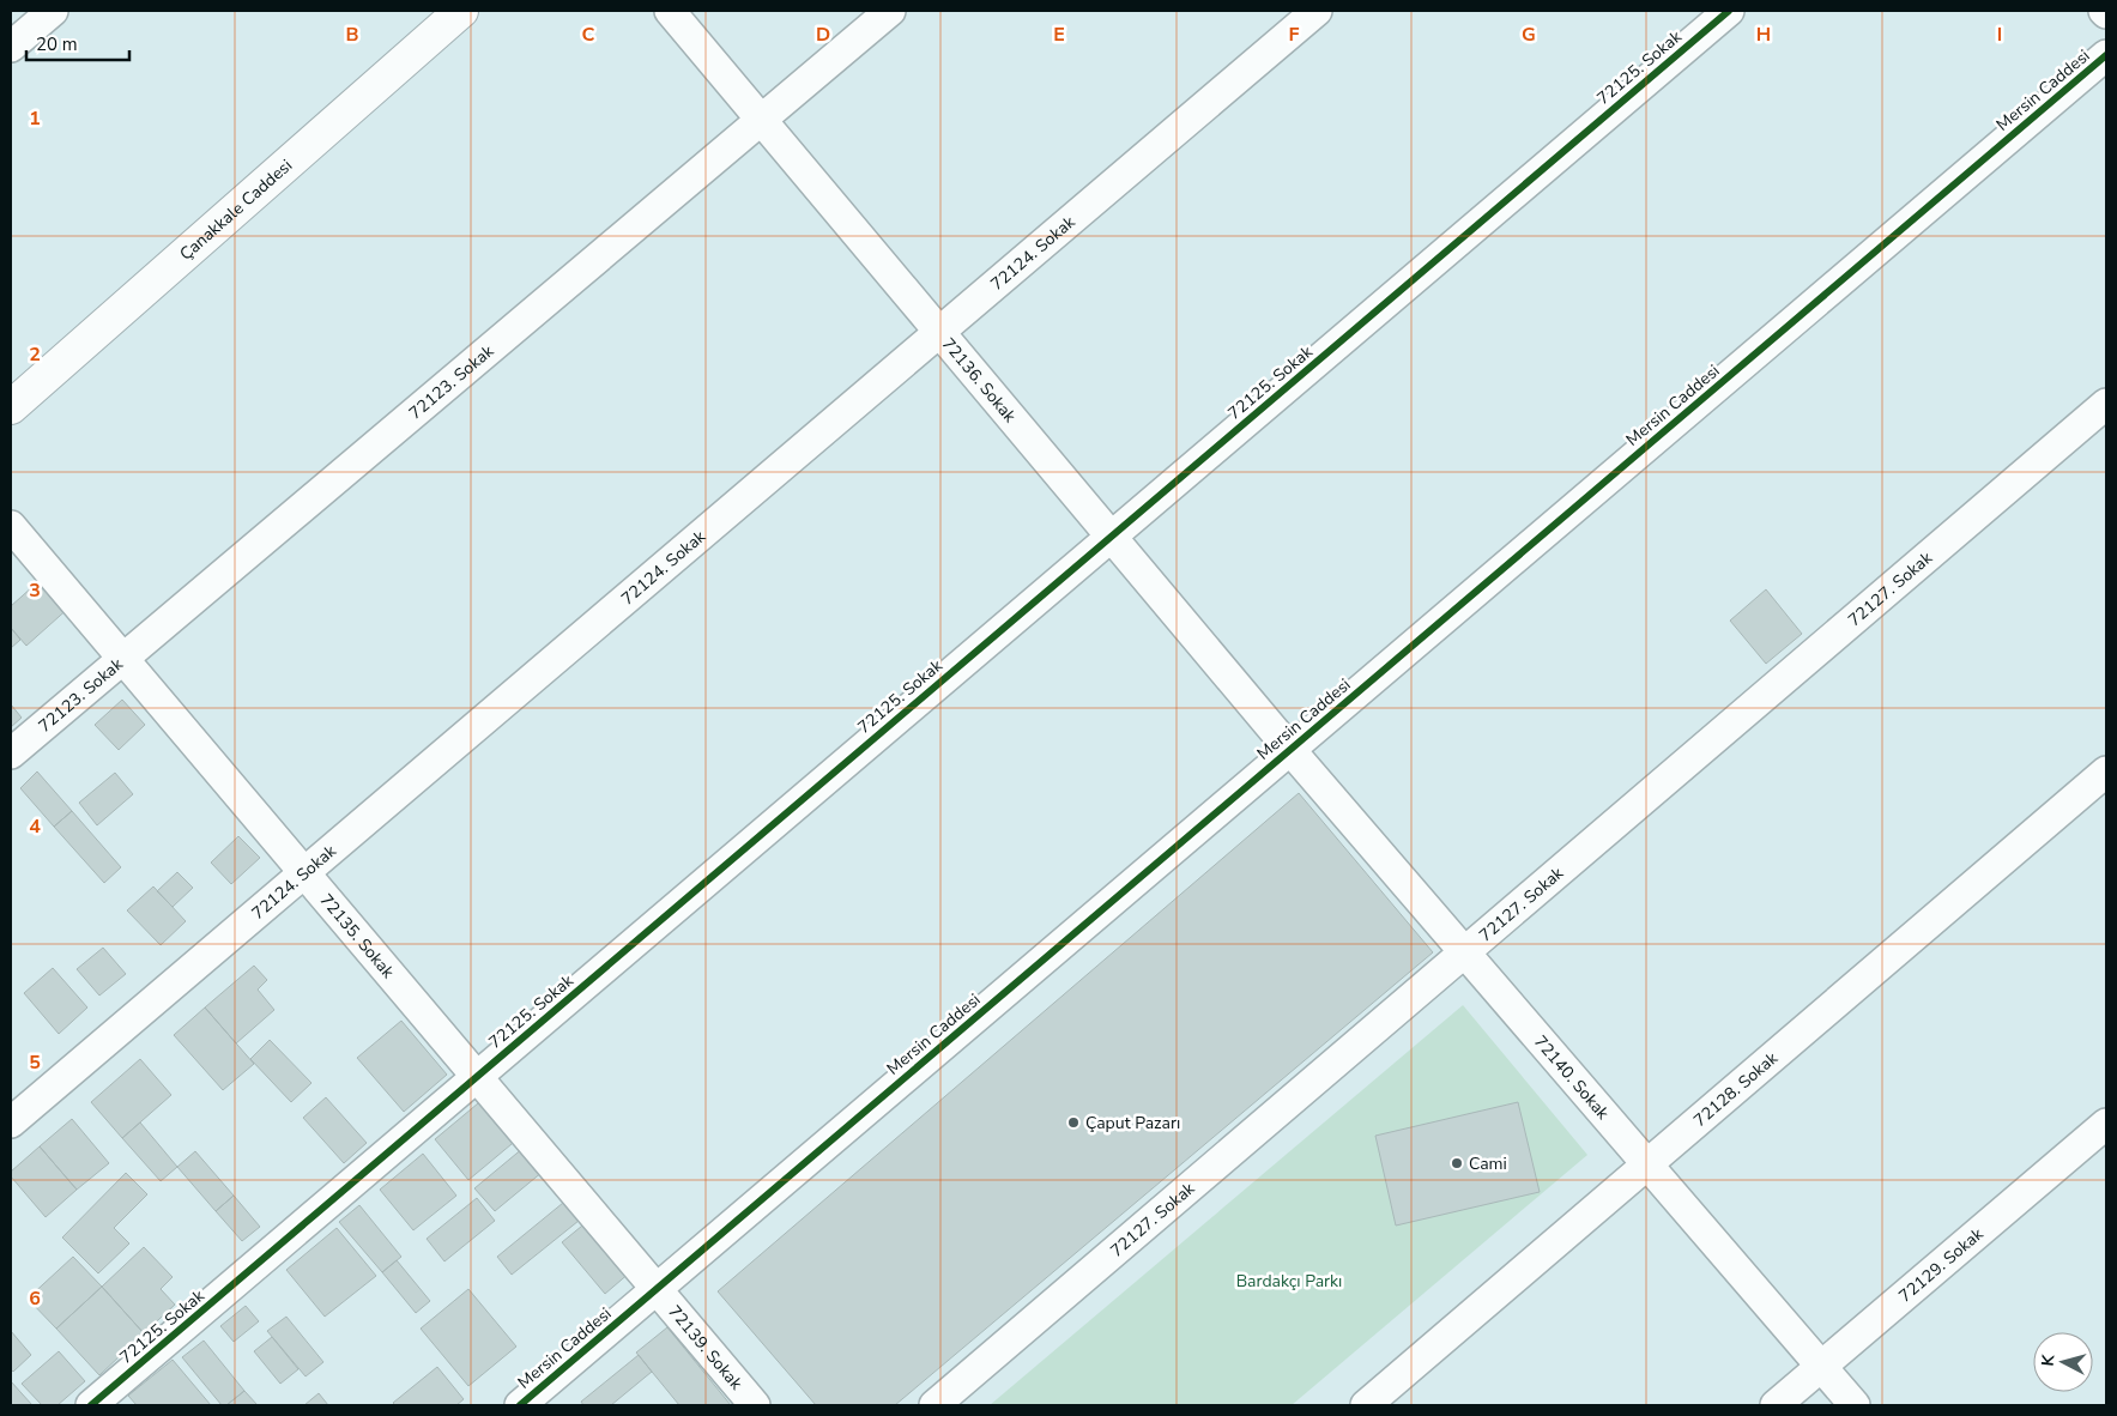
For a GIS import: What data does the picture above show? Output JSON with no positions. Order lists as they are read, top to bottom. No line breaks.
{"streets":{"street":["72125. Sokak","Mersin Caddesi","Çanakkale Caddesi","72124. Sokak","72136. Sokak","72123. Sokak","72127. Sokak","72135. Sokak","72140. Sokak","72128. Sokak","72129. Sokak","72139. Sokak"]},"crossings":[["72125. Sokak","72136. Sokak"],["72125. Sokak","72135. Sokak"],["Mersin Caddesi","72136. Sokak"],["Mersin Caddesi","72135. Sokak"],["Mersin Caddesi","72140. Sokak"],["Mersin Caddesi","72139. Sokak"],["72124. Sokak","72136. Sokak"],["72124. Sokak","72135. Sokak"],["72136. Sokak","72123. Sokak"],["72136. Sokak","72140. Sokak"],["72123. Sokak","72135. Sokak"],["72127. Sokak","72140. Sokak"],["72135. Sokak","72139. Sokak"],["72140. Sokak","72128. Sokak"],["72140. Sokak","72129. Sokak"]],"parks":["Bardakçı Parkı"],"places":["Çaput Pazarı","Cami"],"scale_bar":"20 m","north":"left","grid":{"columns":["B","C","D","E","F","G","H","I"],"rows":["1","2","3","4","5","6"]}}
